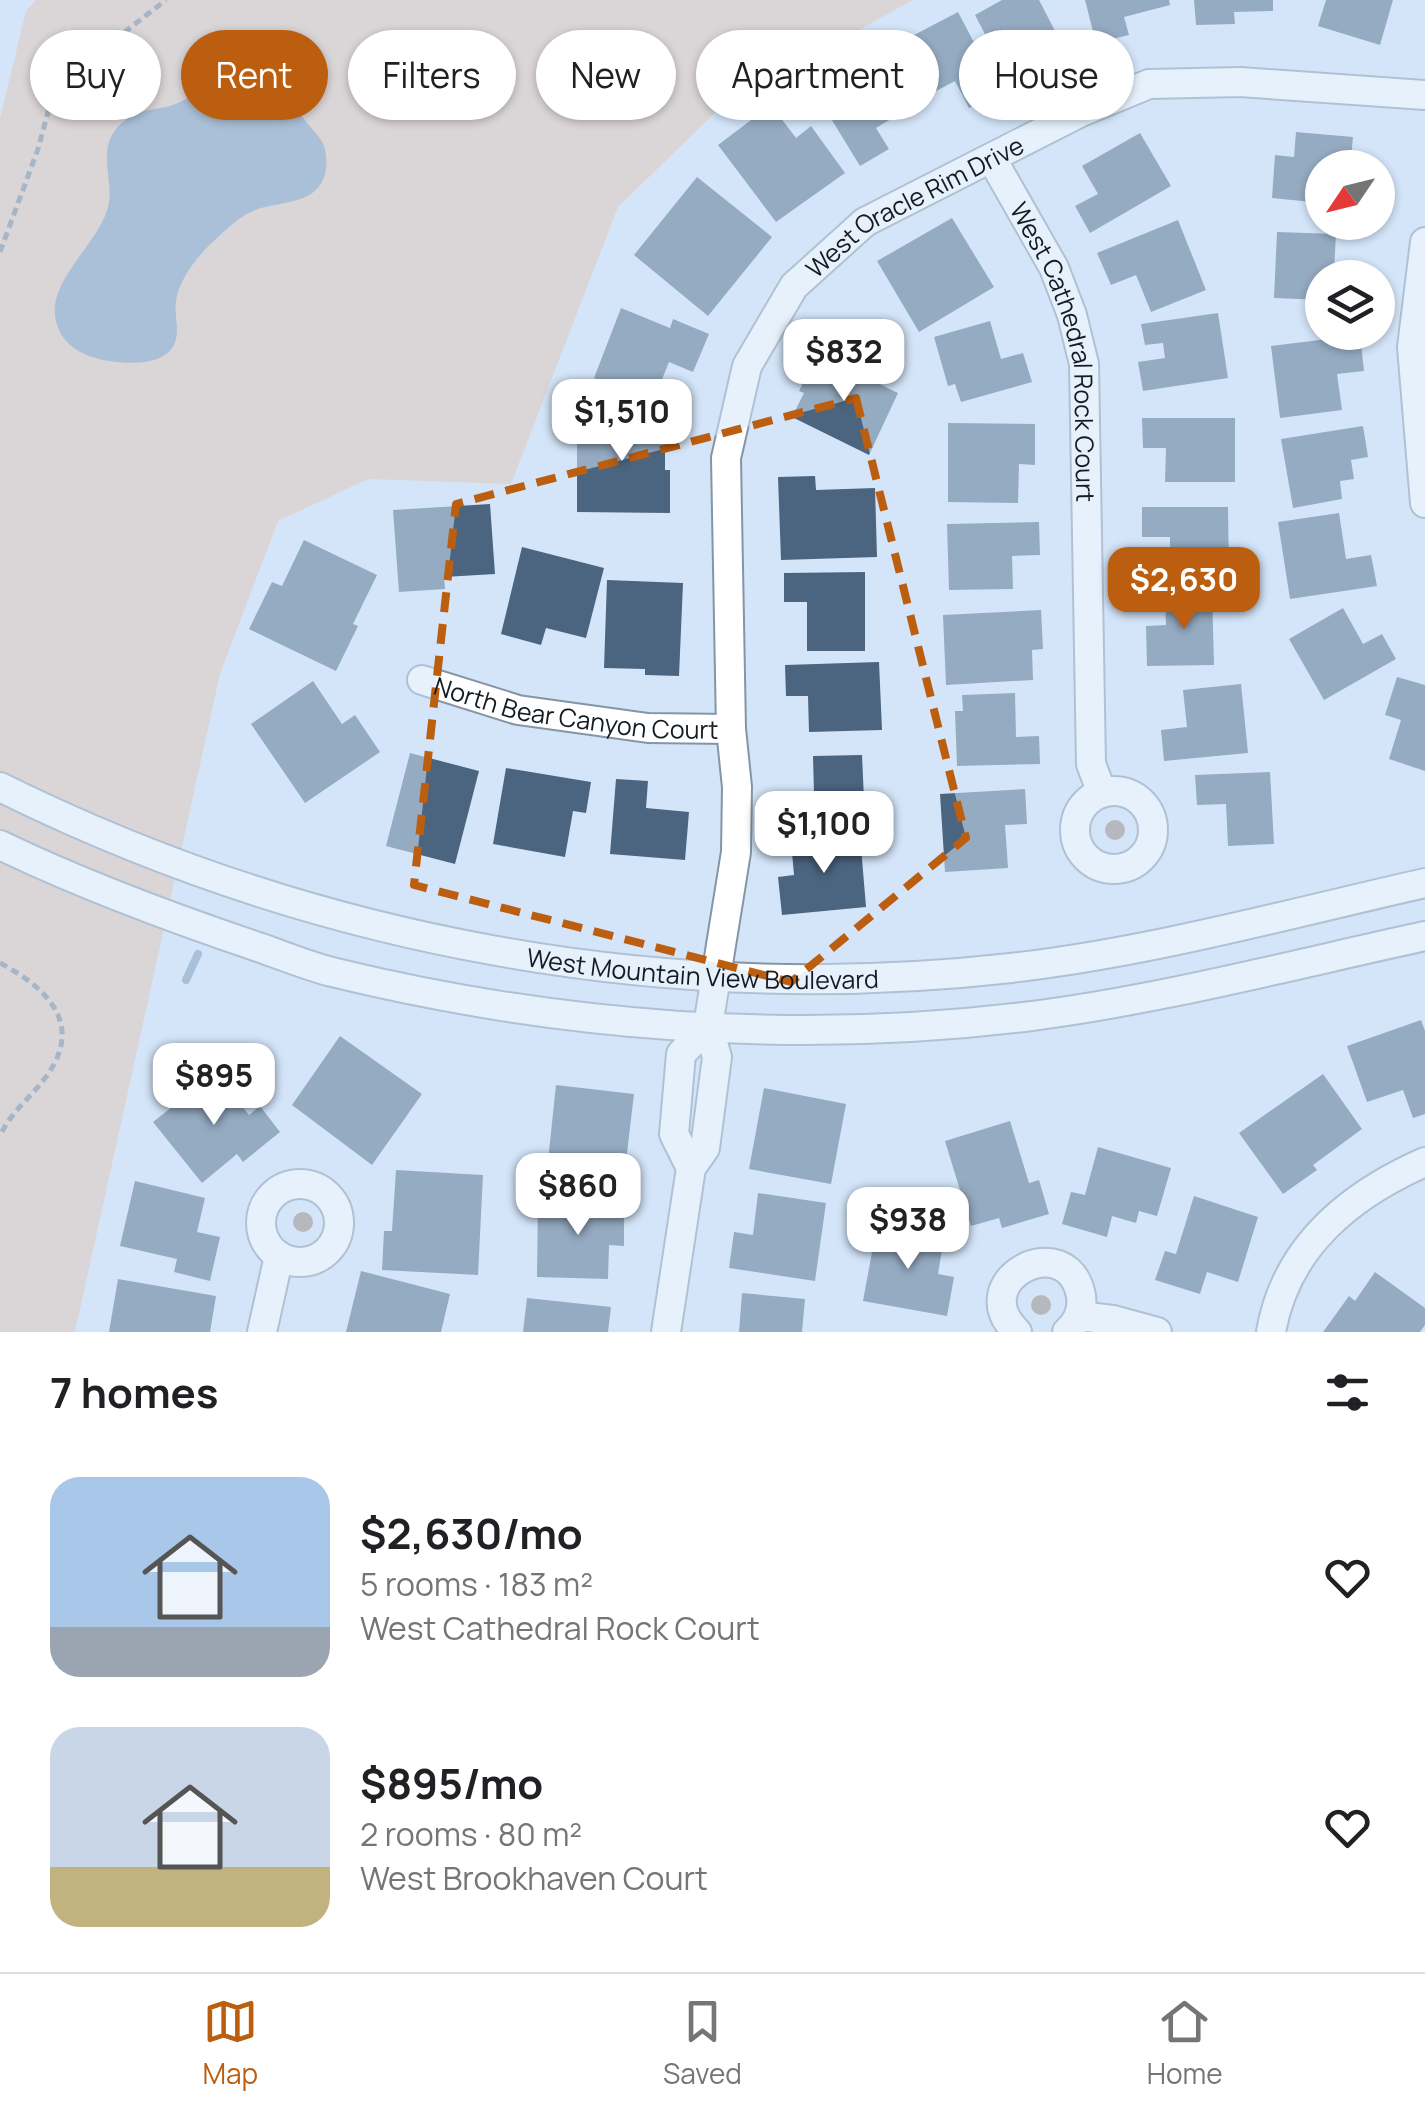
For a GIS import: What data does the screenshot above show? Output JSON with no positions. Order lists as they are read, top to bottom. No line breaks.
{"streets":{"street":["West Oracle Rim Drive","West Cathedral Rock Court","North Bear Canyon Court","West Mountain View Boulevard"]},"crossings":[["West Oracle Rim Drive","West Cathedral Rock Court"],["West Oracle Rim Drive","North Bear Canyon Court"],["West Oracle Rim Drive","West Mountain View Boulevard"]],"north":"bottom left","page":{"chip":["Buy","Rent","Filters","New","Apartment","House"],"price":["$832","$1,510","$2,630","$1,100","$895","$860","$938"],"heading":"7 homes","list":[{"name":"$2,630/mo","note":"5 rooms · 183 m² · West Cathedral Rock Court"},{"name":"$895/mo","note":"2 rooms · 80 m² · West Brookhaven Court"}],"tabs":["Map","Saved","Home"]}}
